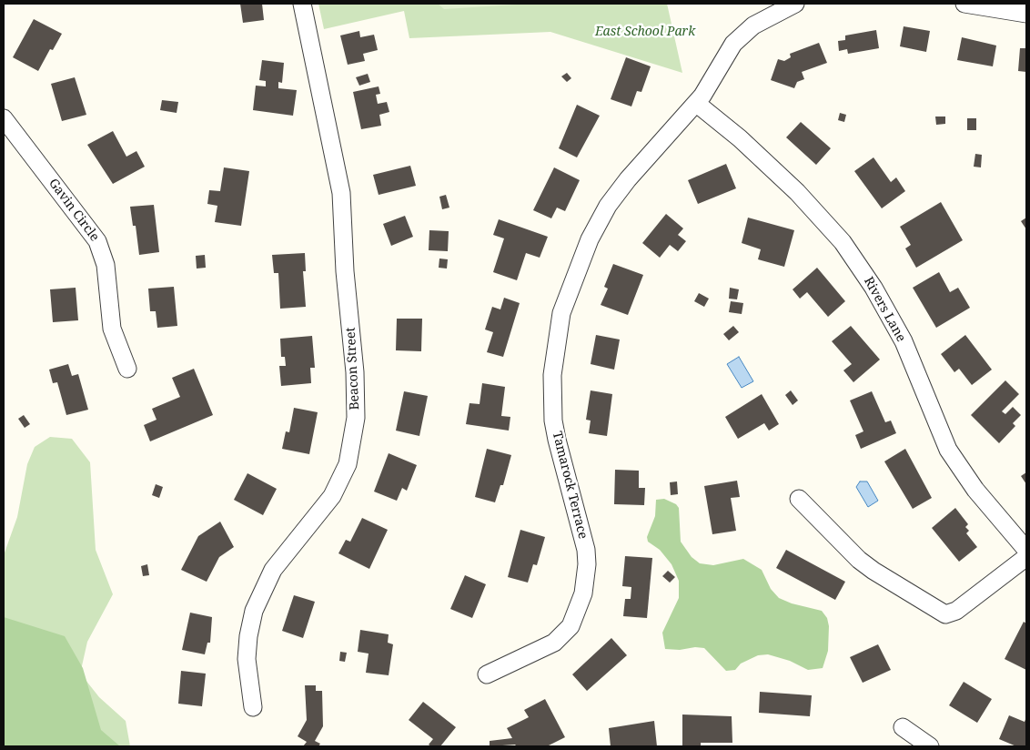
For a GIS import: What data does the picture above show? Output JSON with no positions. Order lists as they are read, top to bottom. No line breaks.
{"streets":{"street":["Gavin Circle","Rivers Lane","Beacon Street","Tamarock Terrace"]},"crossings":[["Rivers Lane","Tamarock Terrace"]],"parks":["East School Park"]}
